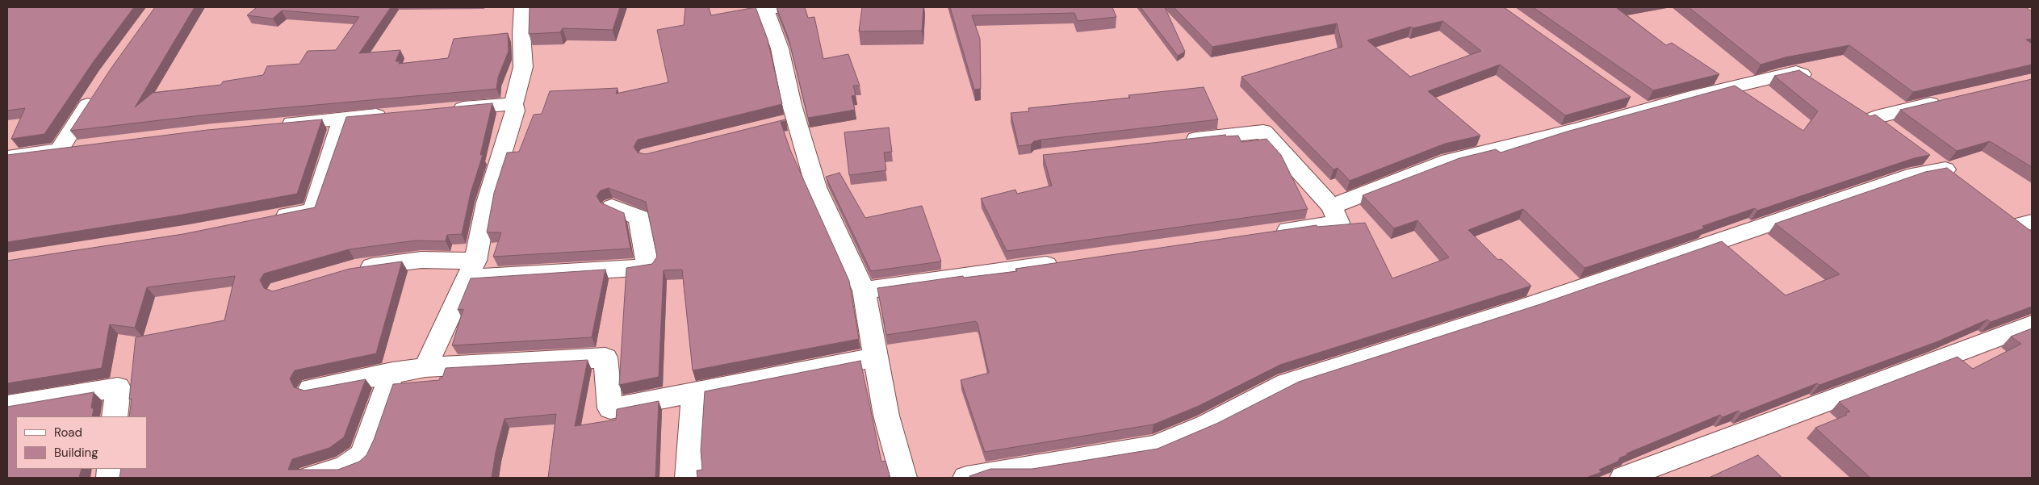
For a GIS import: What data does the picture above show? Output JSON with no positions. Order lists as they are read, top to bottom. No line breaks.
{"legend":["Road","Building"]}
